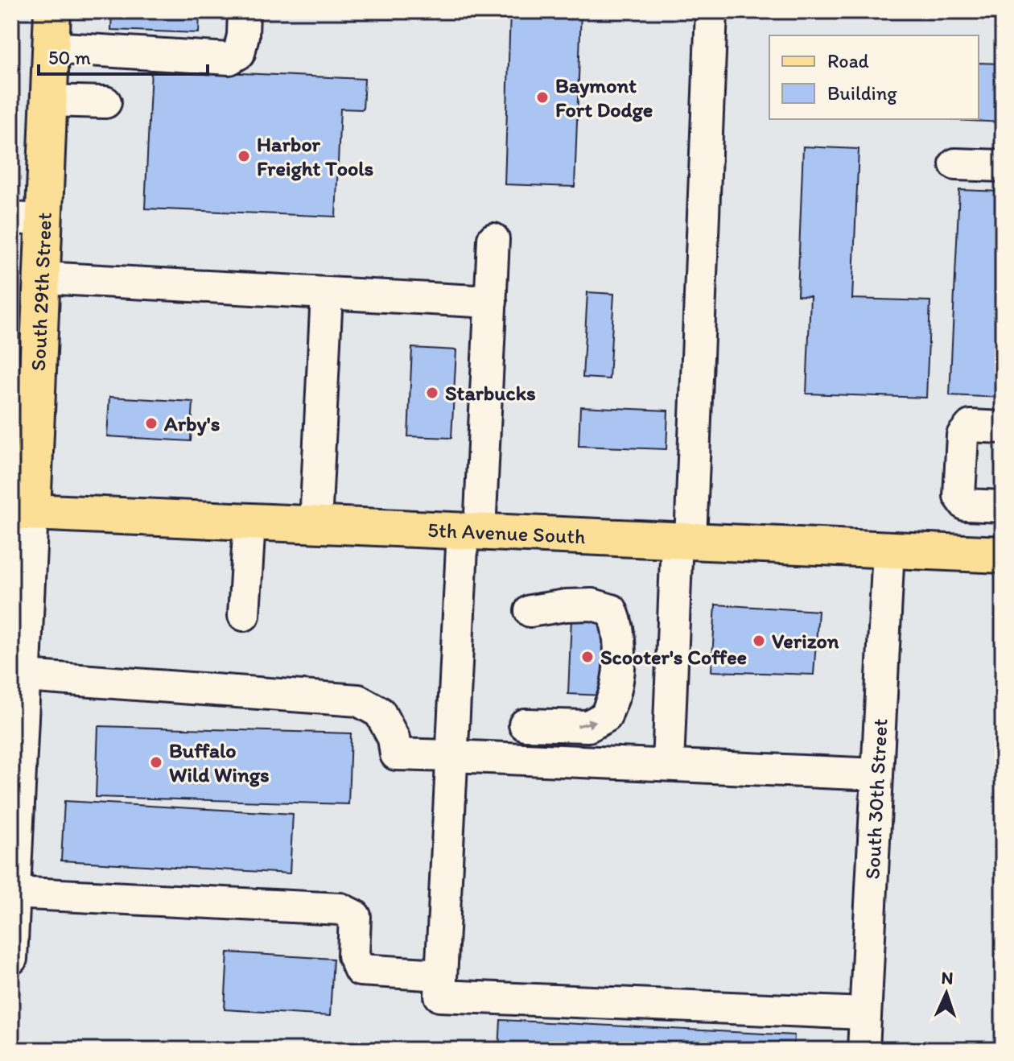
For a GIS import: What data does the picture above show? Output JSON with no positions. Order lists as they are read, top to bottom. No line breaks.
{"streets":{"main road":["South 29th Street","5th Avenue South"],"street":["South 30th Street"]},"crossings":[["South 29th Street","5th Avenue South"],["5th Avenue South","South 30th Street"]],"places":["Baymont Fort Dodge","Harbor Freight Tools","Starbucks","Arby's","Verizon","Scooter's Coffee","Buffalo Wild Wings"],"legend":["Road","Building"],"scale_bar":"50 m","north":"top"}
